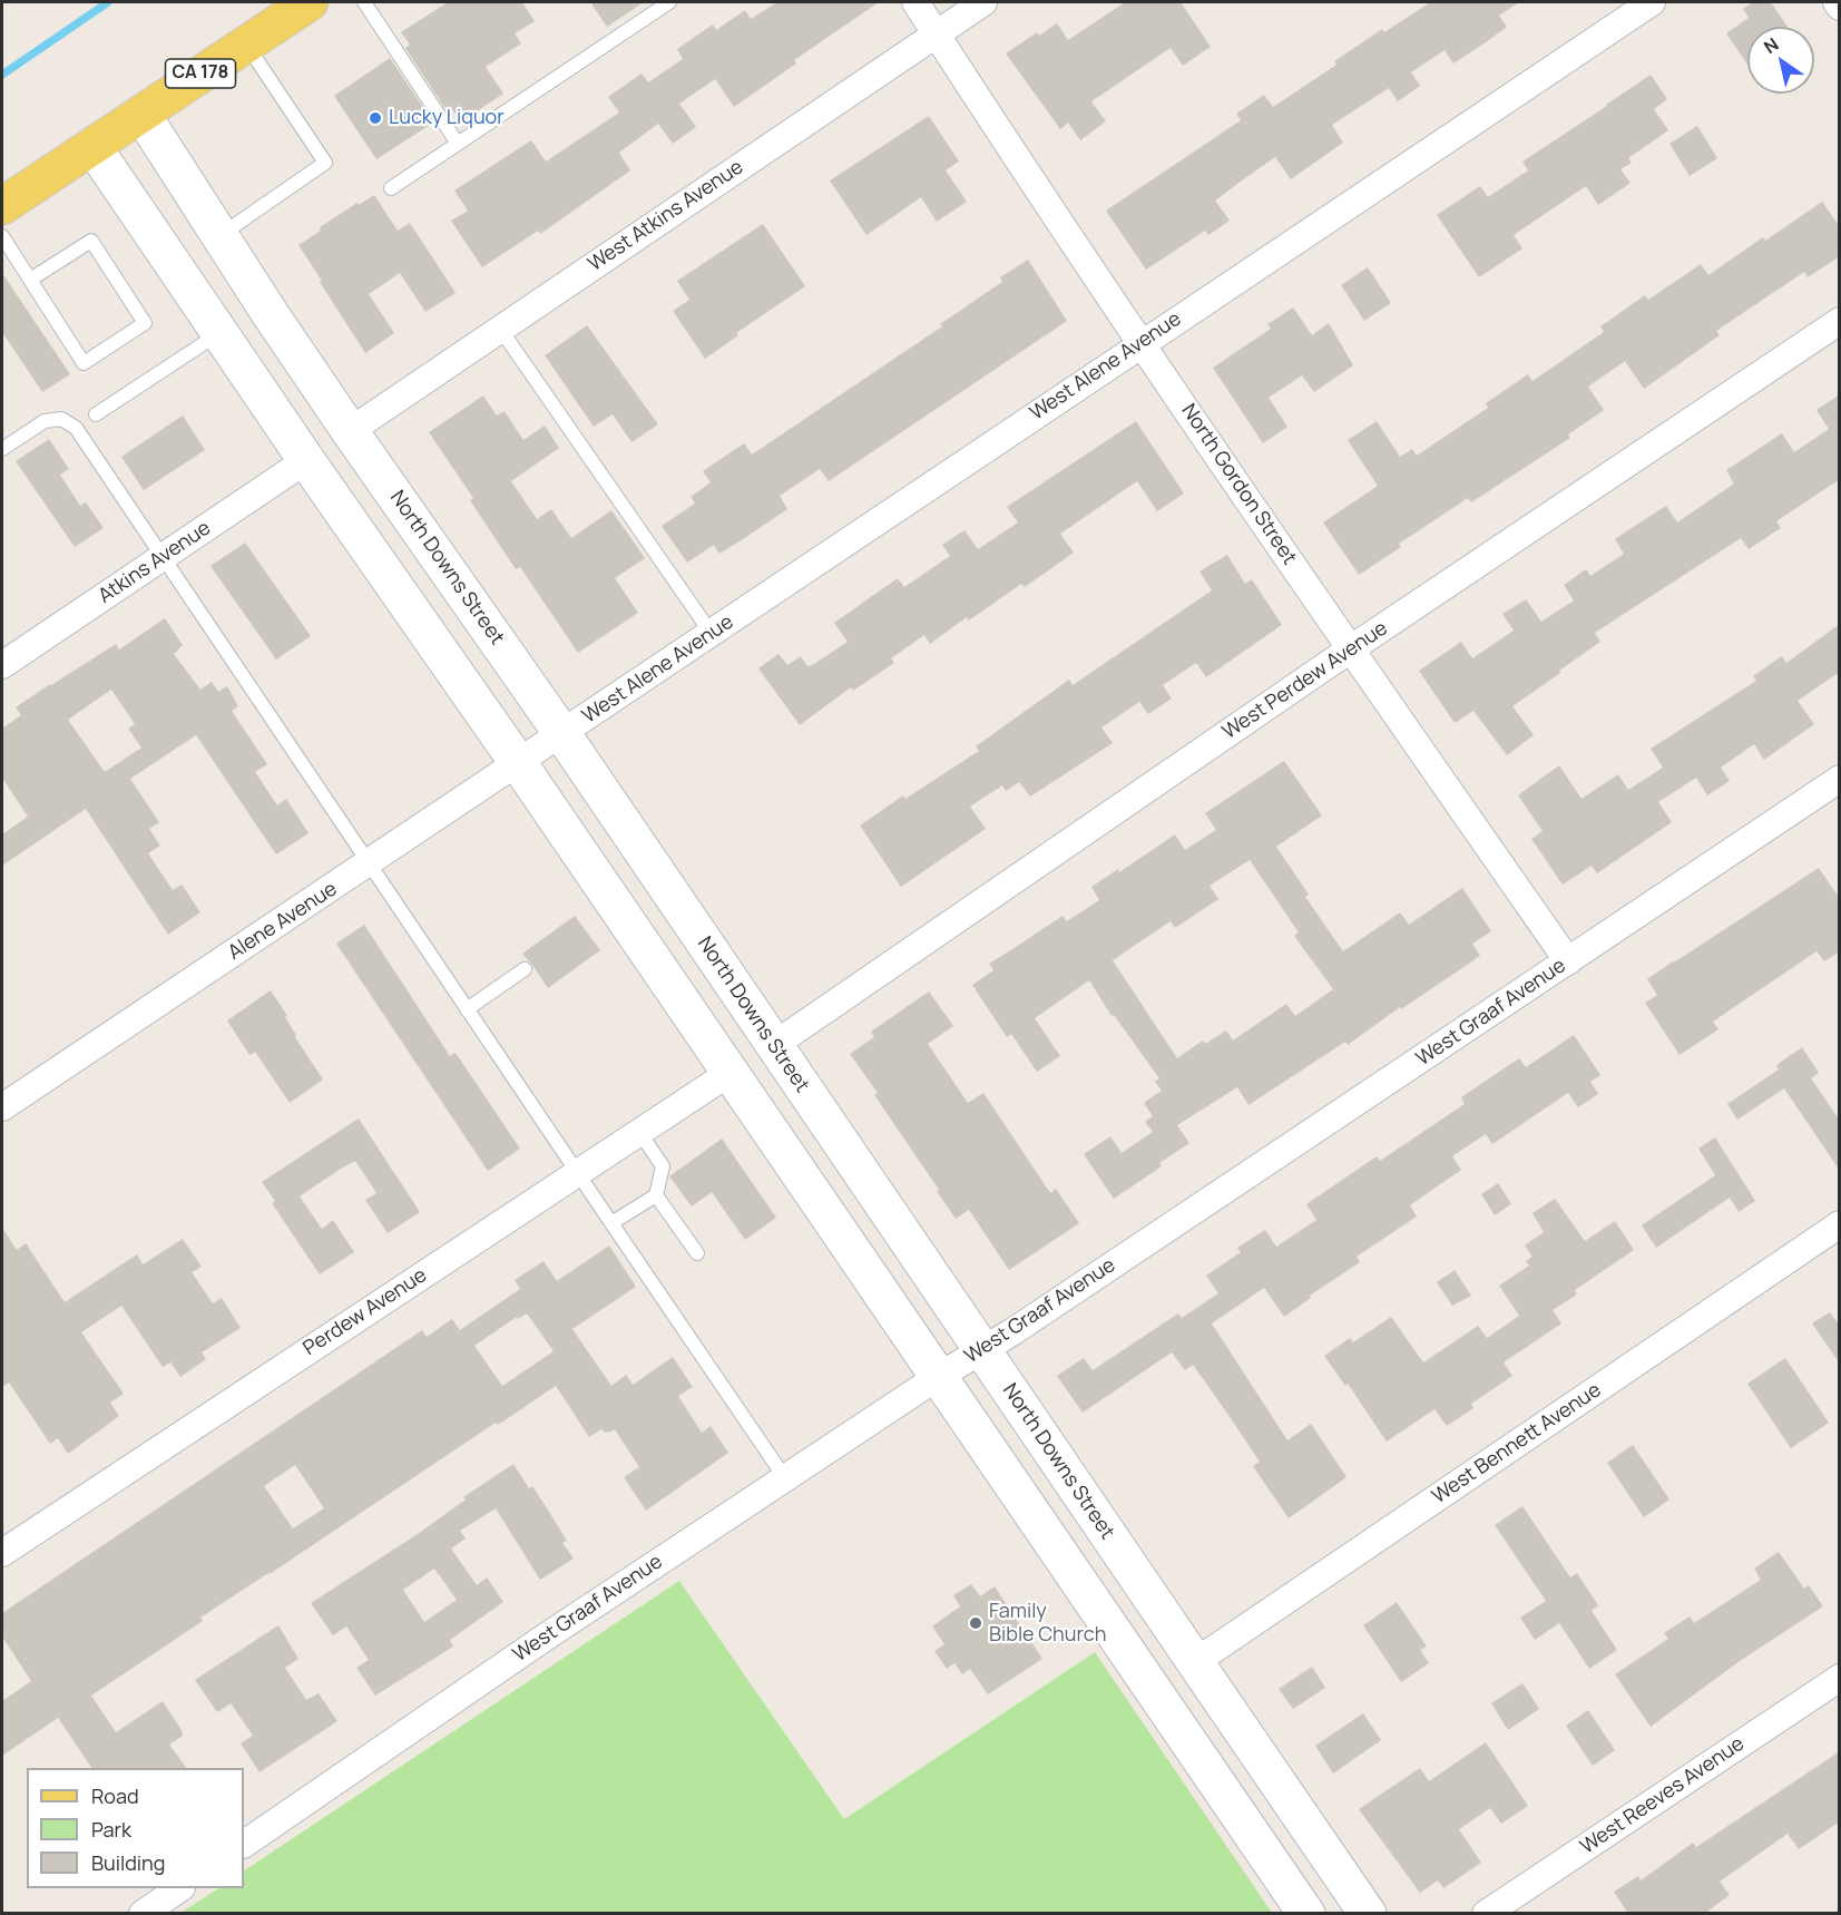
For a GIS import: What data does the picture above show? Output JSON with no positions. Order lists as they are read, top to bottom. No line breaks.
{"streets":{"main road":["CA 178"],"street":["West Atkins Avenue","West Alene Avenue","North Gordon Street","Atkins Avenue","North Downs Street","West Perdew Avenue","Alene Avenue","West Graaf Avenue","Perdew Avenue","West Bennett Avenue","West Reeves Avenue"]},"crossings":[["CA 178","North Downs Street"],["West Atkins Avenue","North Gordon Street"],["West Atkins Avenue","North Downs Street"],["West Alene Avenue","North Gordon Street"],["West Alene Avenue","North Downs Street"],["West Alene Avenue","Alene Avenue"],["North Gordon Street","West Perdew Avenue"],["North Gordon Street","West Graaf Avenue"],["North Downs Street","West Perdew Avenue"],["North Downs Street","Alene Avenue"],["North Downs Street","West Graaf Avenue"],["North Downs Street","West Bennett Avenue"]],"places":["Lucky Liquor","Family Bible Church"],"legend":["Road","Park","Building"],"north":"top left"}
